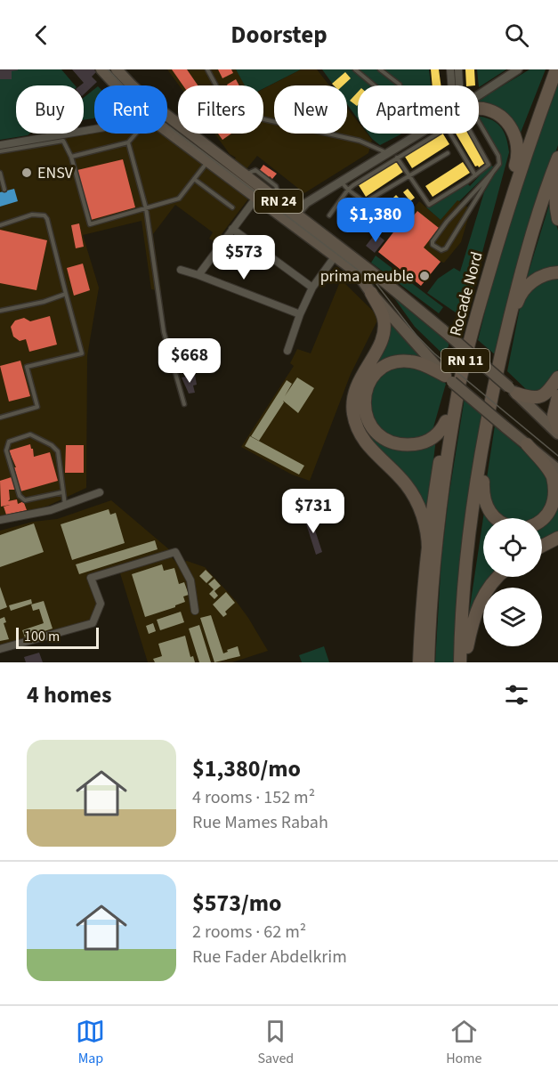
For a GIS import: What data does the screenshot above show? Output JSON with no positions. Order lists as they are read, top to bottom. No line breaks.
{"streets":{"highway":["Rocade Nord","RN 11"],"main road":["RN 24"]},"crossings":[["RN 24","Rocade Nord"]],"places":["ENSV","prima meuble"],"scale_bar":"100 m","page":{"header":"Doorstep","chip":["Buy","Rent","Filters","New","Apartment"],"price":["$1,380","$573","$668","$731"],"scale":"100 m","heading":"4 homes","list":[{"name":"$1,380/mo","note":"4 rooms · 152 m² · Rue Mames Rabah"},{"name":"$573/mo","note":"2 rooms · 62 m² · Rue Fader Abdelkrim"}],"tabs":["Map","Saved","Home"]}}
